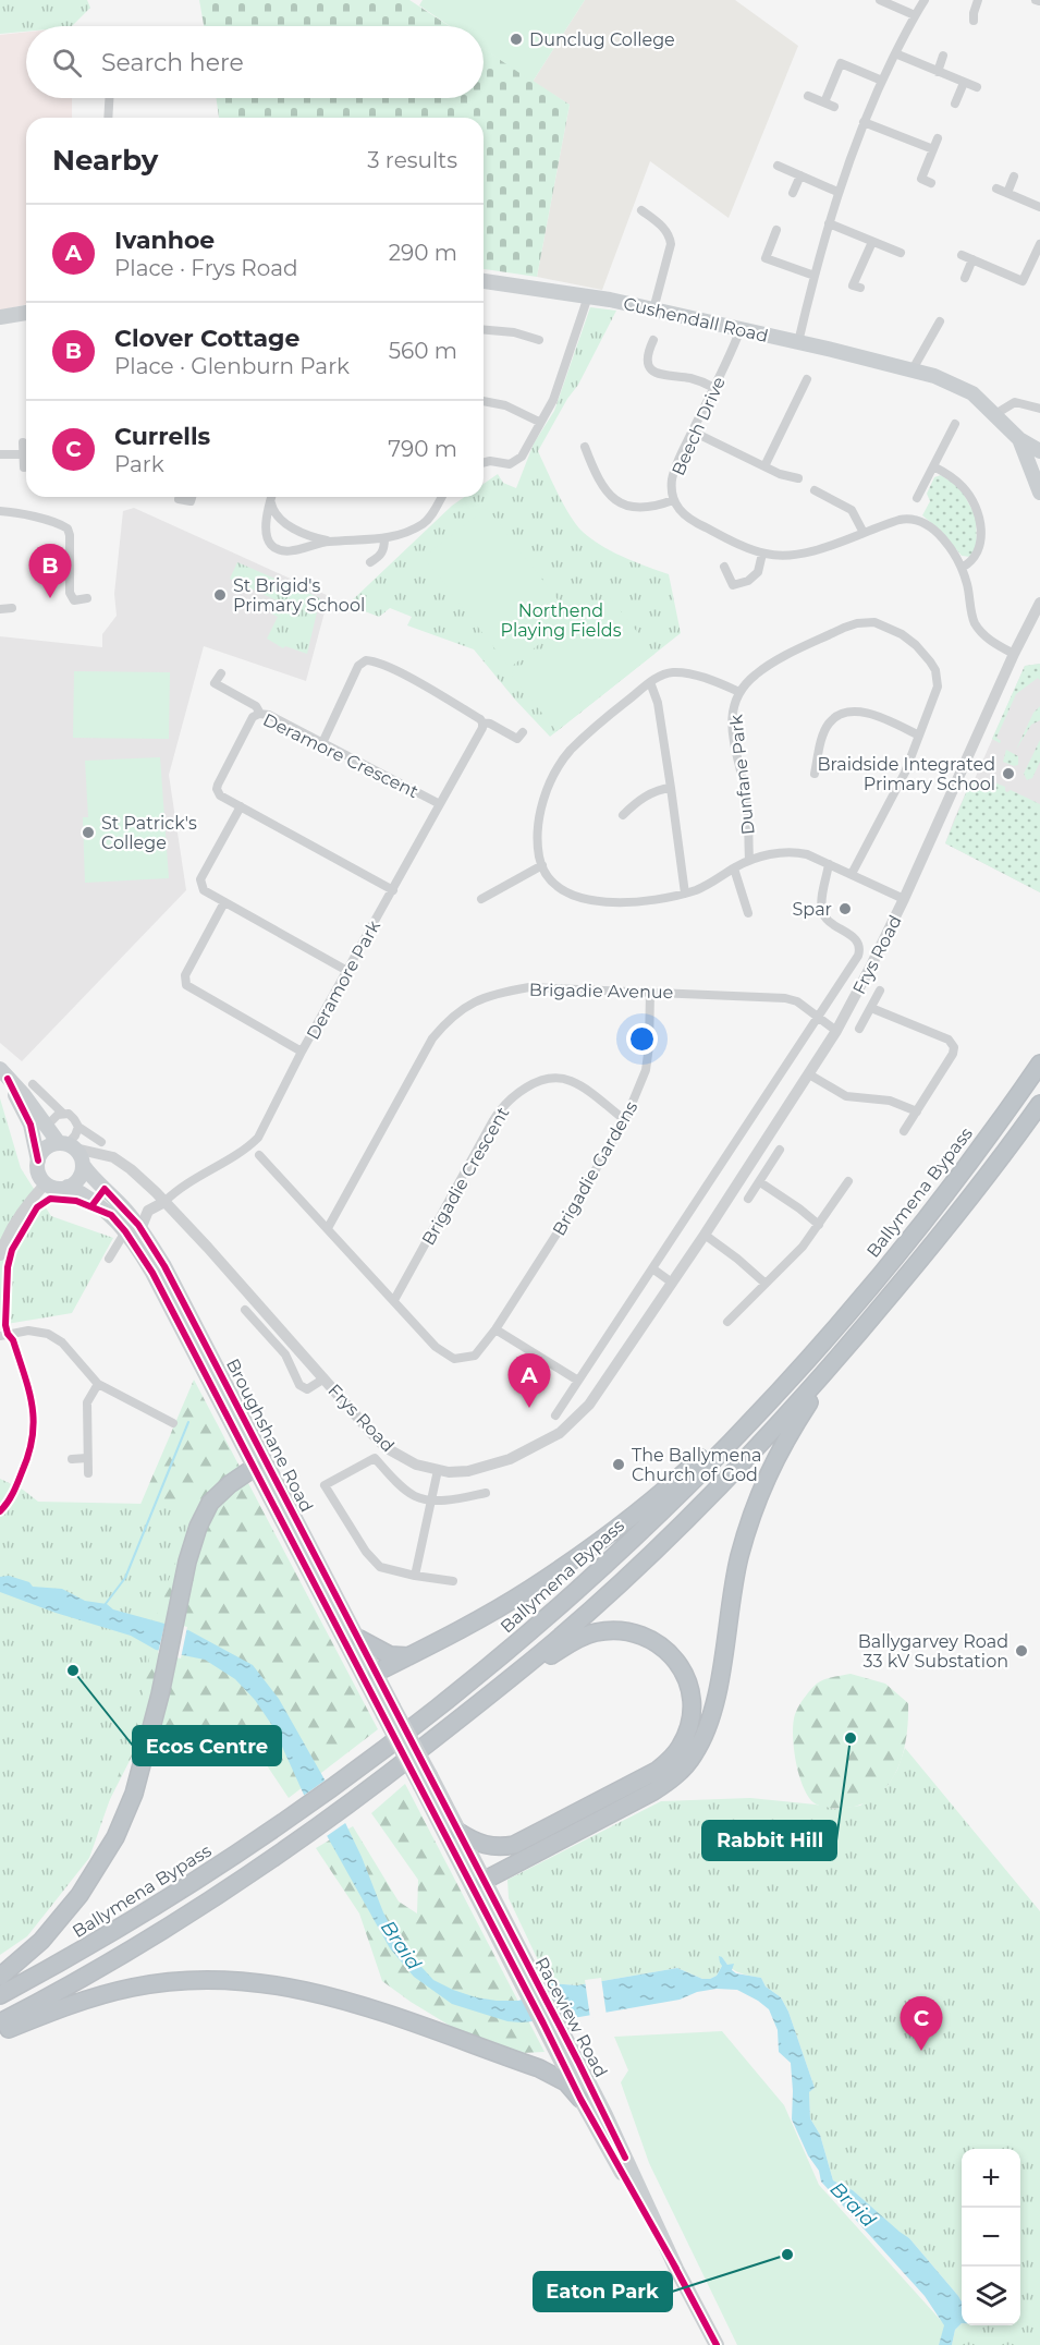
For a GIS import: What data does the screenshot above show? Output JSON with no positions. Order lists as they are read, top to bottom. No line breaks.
{"streets":{"highway":["Ballymena Bypass"],"main road":["Cushendall Road","Broughshane Road","Raceview Road"],"street":["Beech Drive","Deramore Crescent","Dunfane Park","Frys Road","Deramore Park","Brigadie Avenue","Brigadie Gardens","Brigadie Crescent"]},"crossings":[["Cushendall Road","Beech Drive"],["Beech Drive","Frys Road"],["Deramore Crescent","Deramore Park"],["Dunfane Park","Frys Road"],["Frys Road","Deramore Park"],["Frys Road","Brigadie Avenue"],["Frys Road","Broughshane Road"],["Brigadie Avenue","Brigadie Gardens"],["Brigadie Gardens","Brigadie Crescent"],["Broughshane Road","Raceview Road"]],"water":["Braid"],"parks":["Northend Playing Fields"],"places":["Dunclug College","St Brigid's Primary School","Braidside Integrated Primary School","St Patrick's College","Spar","The Ballymena Church of God","Ballygarvey Road 33 kV Substation","Ecos Centre","Rabbit Hill","Eaton Park"],"page":{"search":"Search here","heading":["Nearby","3 results"],"list":[{"mark":"A","name":"Ivanhoe","note":"Place · Frys Road","value":"290 m"},{"mark":"B","name":"Clover Cottage","note":"Place · Glenburn Park","value":"560 m"},{"mark":"C","name":"Currells","note":"Park","value":"790 m"}],"pins":["B","A","C"],"map_buttons":["+","−"]}}
